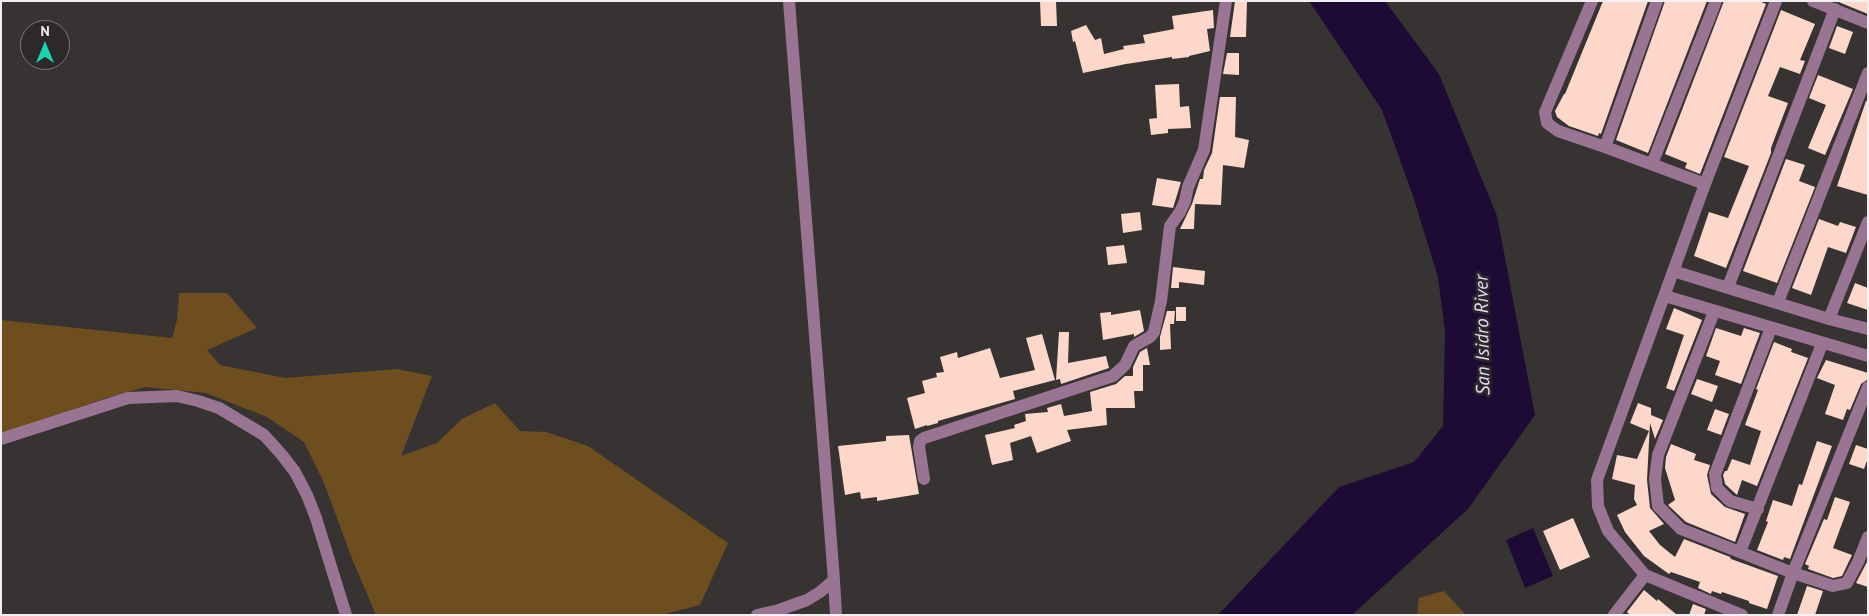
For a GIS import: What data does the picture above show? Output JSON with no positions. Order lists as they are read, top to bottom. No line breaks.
{"water":["San Isidro River"],"north":"top"}
